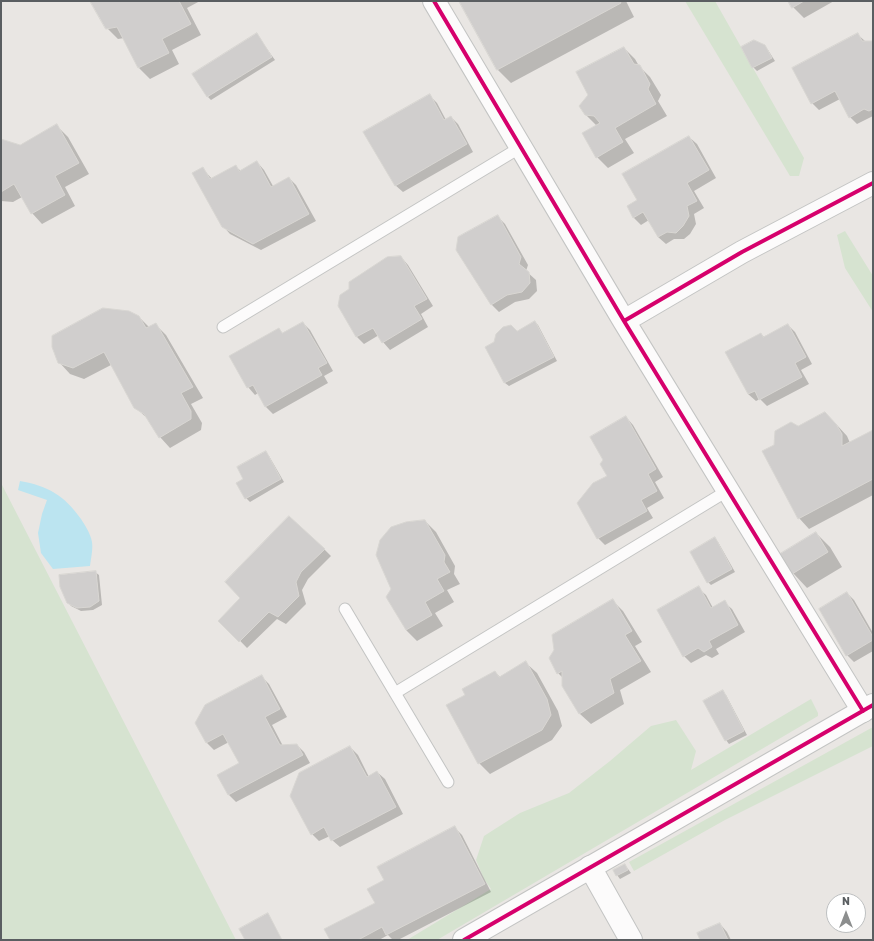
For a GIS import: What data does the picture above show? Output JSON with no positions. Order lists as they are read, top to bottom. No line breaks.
{"north":"top"}
